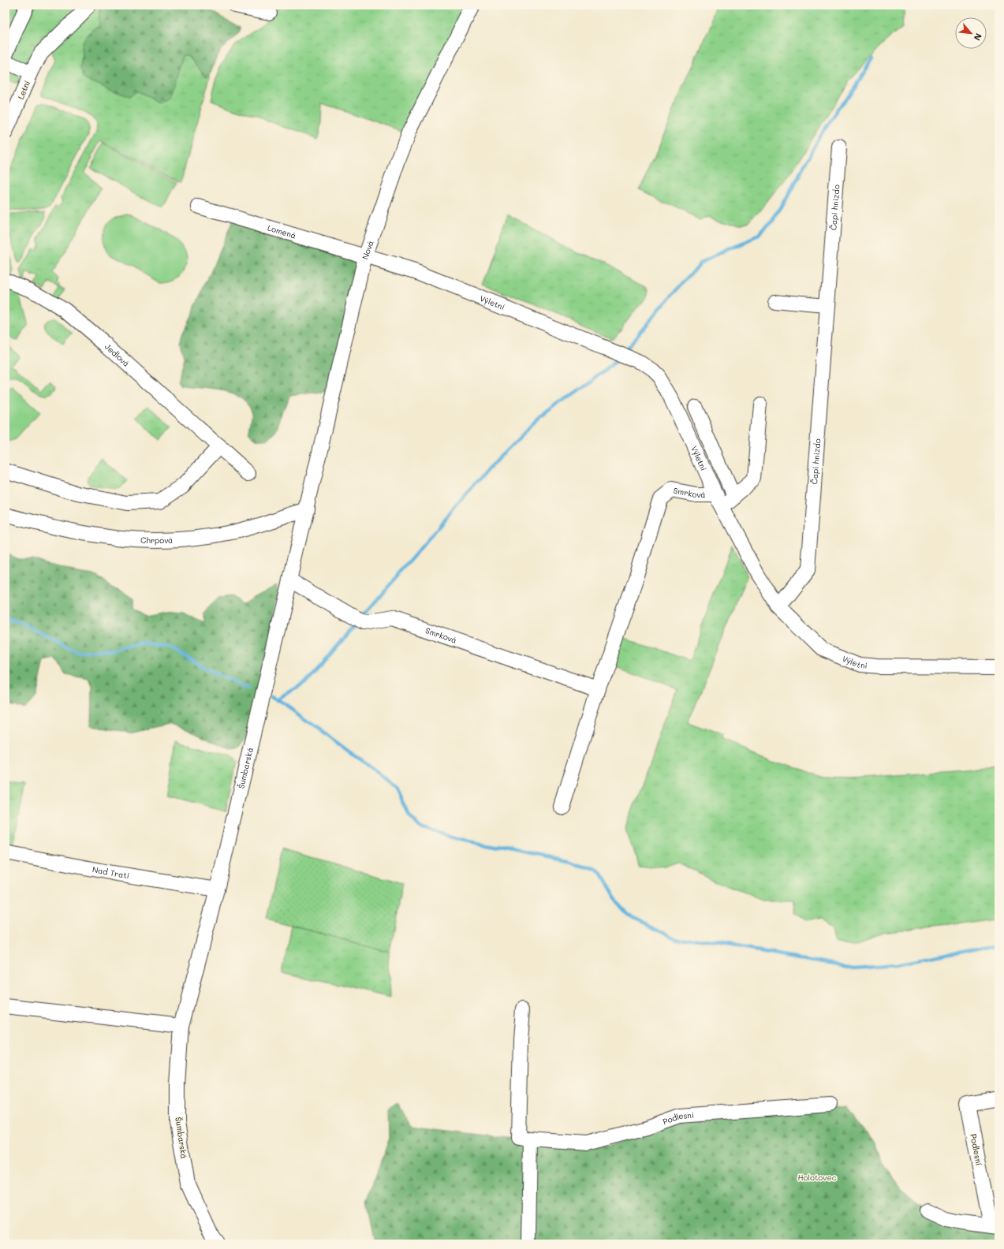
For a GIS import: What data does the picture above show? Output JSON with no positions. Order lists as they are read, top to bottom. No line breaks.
{"streets":{"street":["Letní","Čapí hnízdo","Lomená","Nová","Výletní","Jedlová","Smrková","Chrpová","Šumbarská","Nad Tratí","Podlesní"]},"crossings":[["Čapí hnízdo","Výletní"],["Lomená","Nová"],["Lomená","Výletní"],["Nová","Výletní"],["Nová","Chrpová"],["Nová","Šumbarská"],["Výletní","Smrková"],["Smrková","Šumbarská"],["Chrpová","Šumbarská"],["Šumbarská","Nad Tratí"]],"parks":["Holotovec"],"north":"bottom right"}
